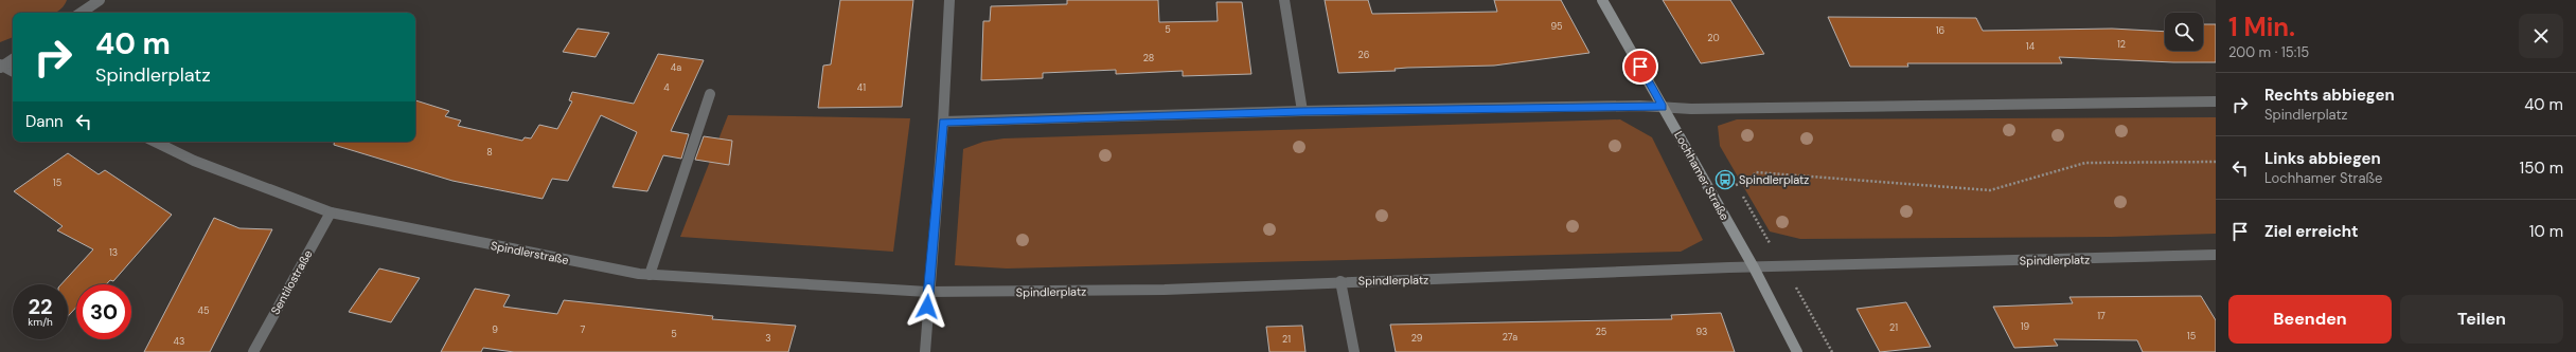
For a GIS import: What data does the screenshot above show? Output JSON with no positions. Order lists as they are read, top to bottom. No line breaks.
{"streets":{"main road":["Lochhamer Straße"],"street":["Spindlerstraße","Spindlerplatz","Sentilostraße"]},"crossings":[["Lochhamer Straße","Spindlerplatz"],["Spindlerstraße","Spindlerplatz"],["Spindlerstraße","Sentilostraße"]],"places":{"bus stop":["Spindlerplatz"]},"house_numbers":["95","5","16","20","12","14","26","28","4a","4","41","8","15","13","45","17","19","21","9","7","25","93","5","15","27a","3","29","21","43"],"page":{"heading":["1 Min.","200 m · 15:15"],"turn":["40 m","Spindlerplatz"],"list":[{"name":"Rechts abbiegen","note":"Spindlerplatz","value":"40 m"},{"name":"Links abbiegen","note":"Lochhamer Straße","value":"150 m"},{"name":"Ziel erreicht","value":"10 m"}],"then":"Dann","speed":"22 km/h","limit":"30","buttons":["Beenden","Teilen"]}}
